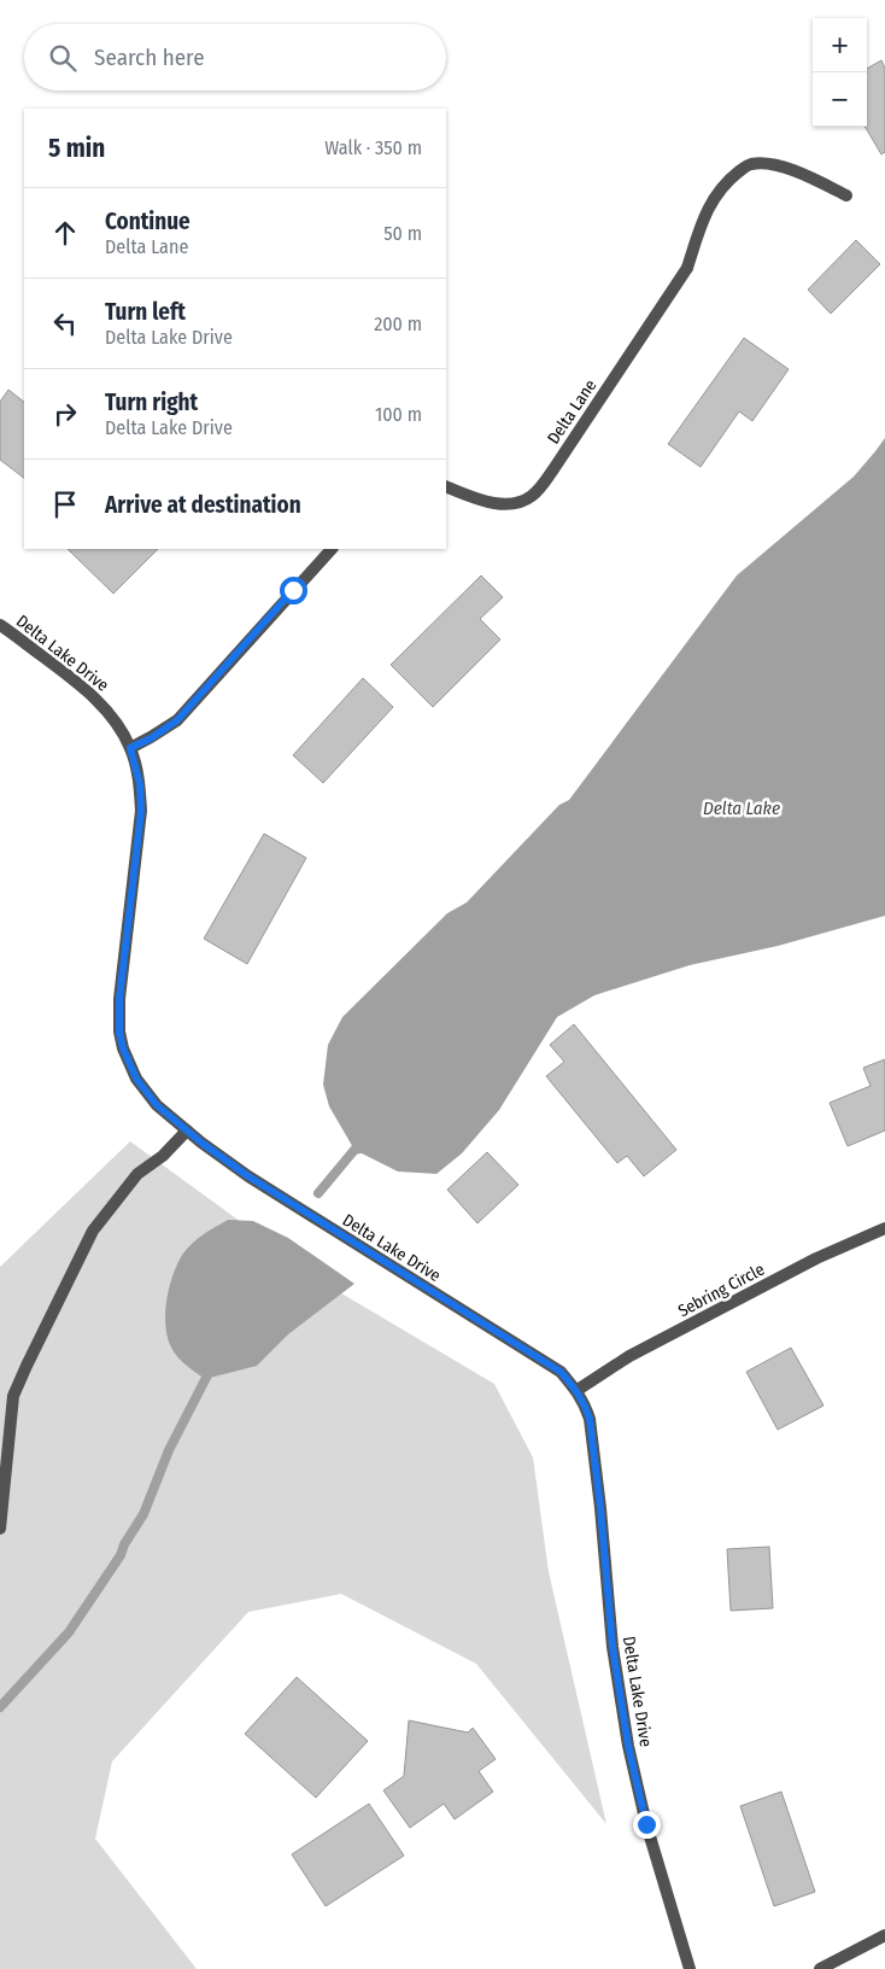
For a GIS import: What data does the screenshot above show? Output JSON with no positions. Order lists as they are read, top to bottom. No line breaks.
{"streets":{"street":["Delta Lane","Delta Lake Drive","Sebring Circle"]},"crossings":[["Delta Lake Drive","Sebring Circle"]],"water":["Delta Lake"],"page":{"map_buttons":["+","−"],"search":"Search here","heading":["5 min","Walk · 350 m"],"list":[["Continue","Delta Lane","50 m"],["Turn left","Delta Lake Drive","200 m"],["Turn right","Delta Lake Drive","100 m"],"Arrive at destination"]}}
